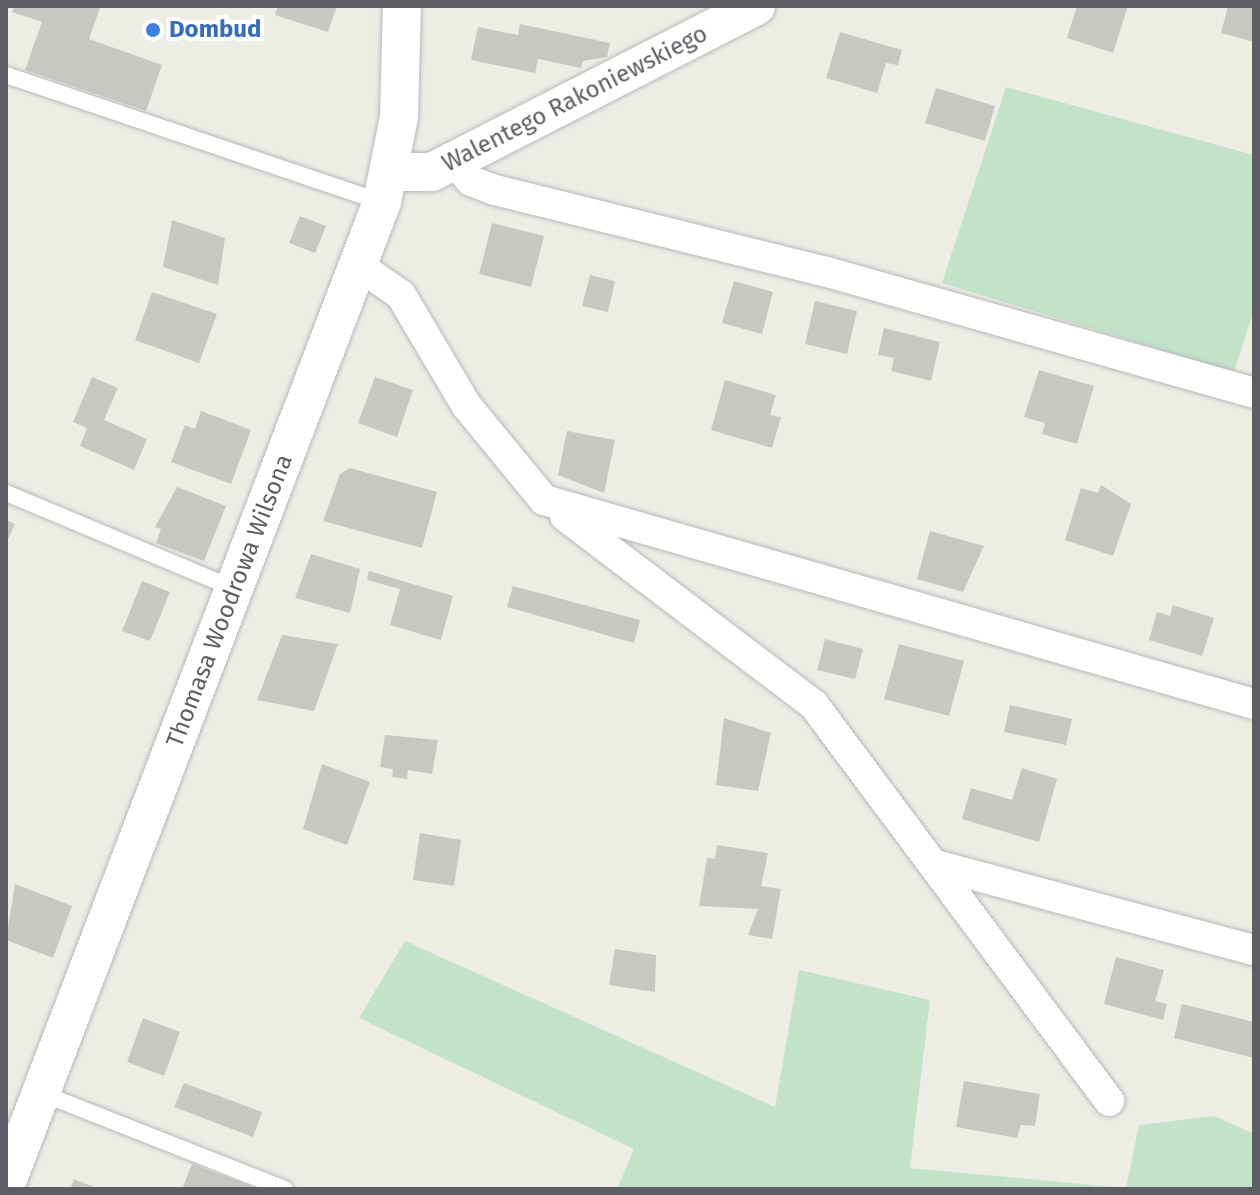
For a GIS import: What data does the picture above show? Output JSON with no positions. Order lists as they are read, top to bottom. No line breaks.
{"streets":{"street":["Walentego Rakoniewskiego","Thomasa Woodrowa Wilsona"]},"crossings":[["Walentego Rakoniewskiego","Thomasa Woodrowa Wilsona"]],"places":["Dombud"]}
